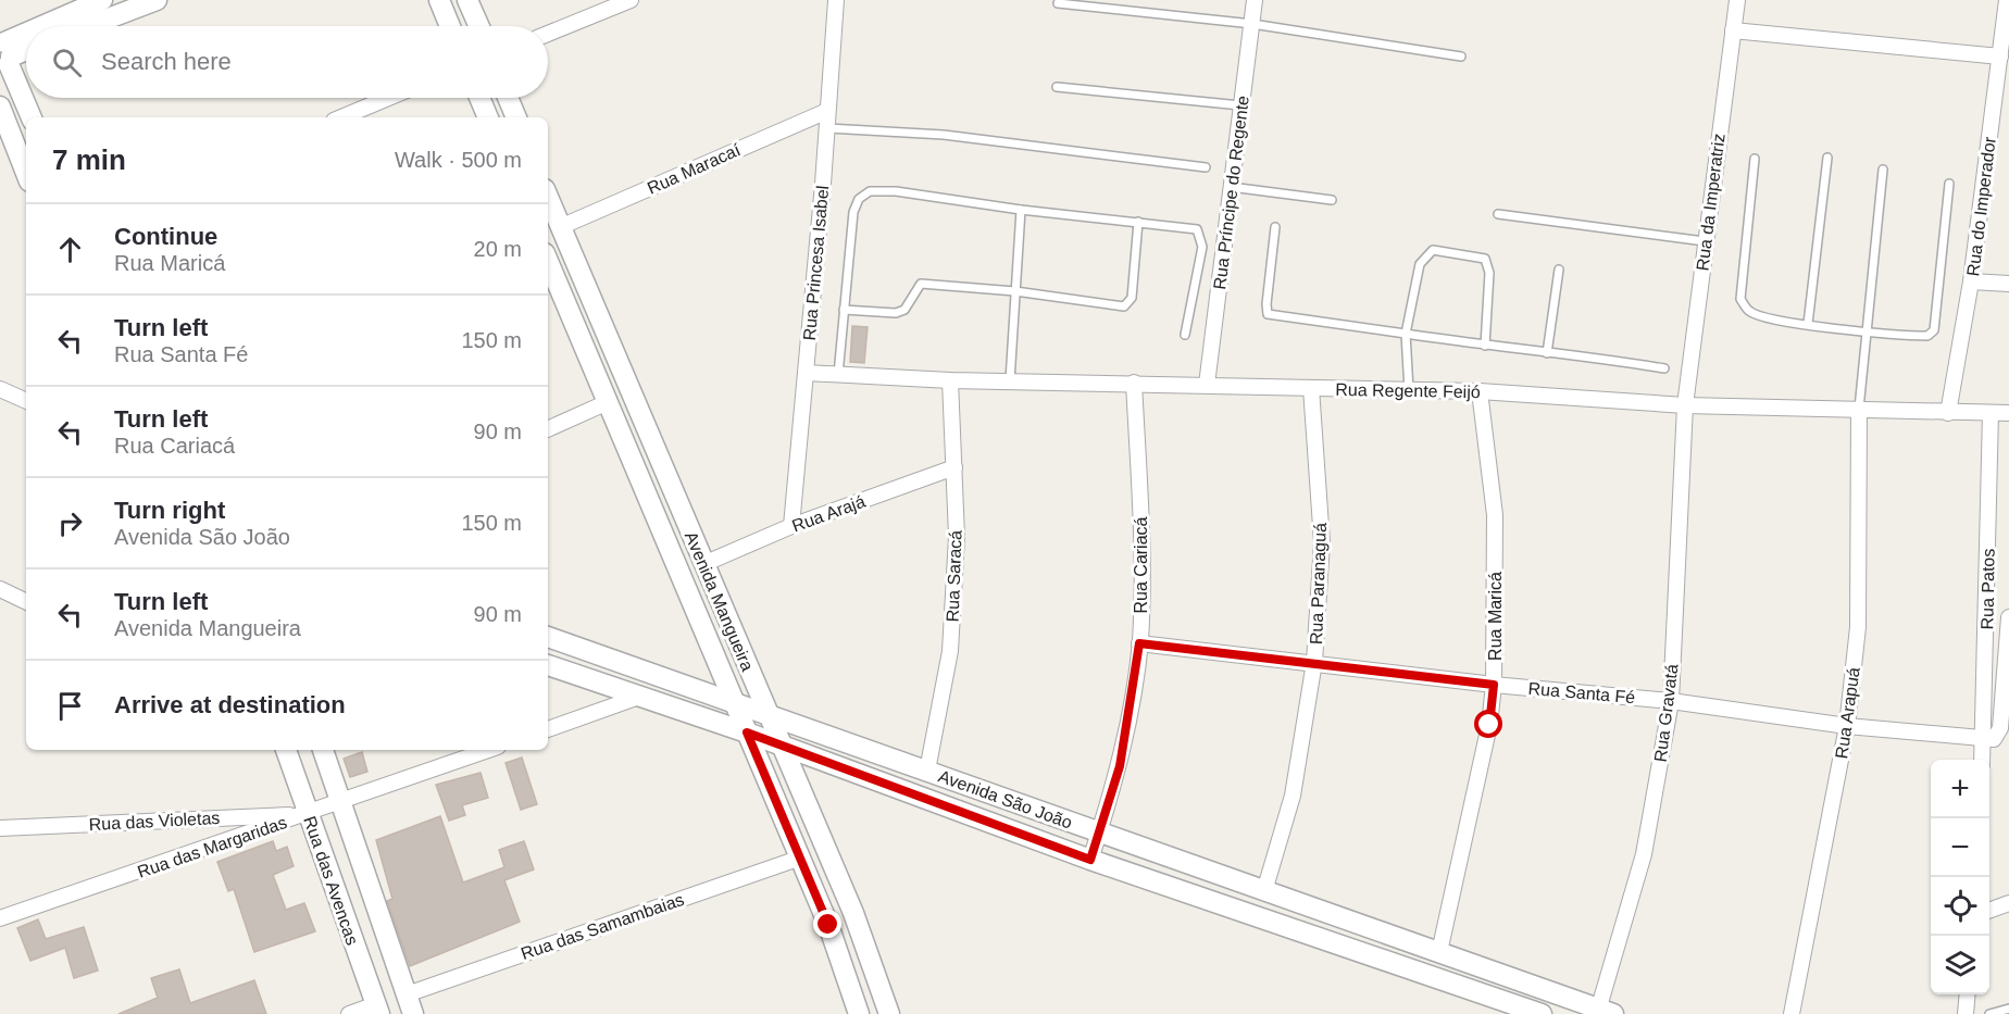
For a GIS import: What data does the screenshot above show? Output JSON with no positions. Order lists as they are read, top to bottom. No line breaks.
{"streets":{"street":["Rua Maracaí","Rua Príncipe do Regente","Rua da Imperatriz","Rua do Imperador","Rua Princesa Isabel","Rua Regente Feijó","Rua Arajá","Rua Cariacá","Rua Saracá","Rua Paranaguá","Rua Patos","Avenida Mangueira","Rua Maricá","Rua Santa Fé","Rua Gravatá","Rua Arapuá","Avenida São João","Rua das Violetas","Rua das Margaridas","Rua das Avencas","Rua das Samambaias"]},"crossings":[["Rua Maracaí","Rua Princesa Isabel"],["Rua Maracaí","Avenida Mangueira"],["Rua Príncipe do Regente","Rua Regente Feijó"],["Rua da Imperatriz","Rua Regente Feijó"],["Rua da Imperatriz","Rua Gravatá"],["Rua do Imperador","Rua Regente Feijó"],["Rua Princesa Isabel","Rua Regente Feijó"],["Rua Princesa Isabel","Rua Arajá"],["Rua Regente Feijó","Rua Cariacá"],["Rua Regente Feijó","Rua Saracá"],["Rua Regente Feijó","Rua Paranaguá"],["Rua Regente Feijó","Rua Patos"],["Rua Regente Feijó","Rua Maricá"],["Rua Regente Feijó","Rua Gravatá"],["Rua Regente Feijó","Rua Arapuá"],["Rua Arajá","Rua Saracá"],["Rua Arajá","Avenida Mangueira"],["Rua Cariacá","Rua Santa Fé"],["Rua Cariacá","Avenida São João"],["Rua Saracá","Avenida São João"],["Rua Paranaguá","Rua Santa Fé"],["Rua Paranaguá","Avenida São João"],["Rua Patos","Rua Santa Fé"],["Avenida Mangueira","Avenida São João"],["Avenida Mangueira","Rua das Samambaias"],["Rua Maricá","Rua Santa Fé"],["Rua Maricá","Avenida São João"],["Rua Santa Fé","Rua Gravatá"],["Rua Santa Fé","Rua Arapuá"],["Rua Gravatá","Avenida São João"],["Rua das Violetas","Rua das Margaridas"],["Rua das Violetas","Rua das Avencas"],["Rua das Margaridas","Rua das Avencas"],["Rua das Avencas","Rua das Samambaias"]],"page":{"search":"Search here","heading":["7 min","Walk · 500 m"],"list":[["Continue","Rua Maricá","20 m"],["Turn left","Rua Santa Fé","150 m"],["Turn left","Rua Cariacá","90 m"],["Turn right","Avenida São João","150 m"],["Turn left","Avenida Mangueira","90 m"],"Arrive at destination"],"map_buttons":["+","−"]}}
